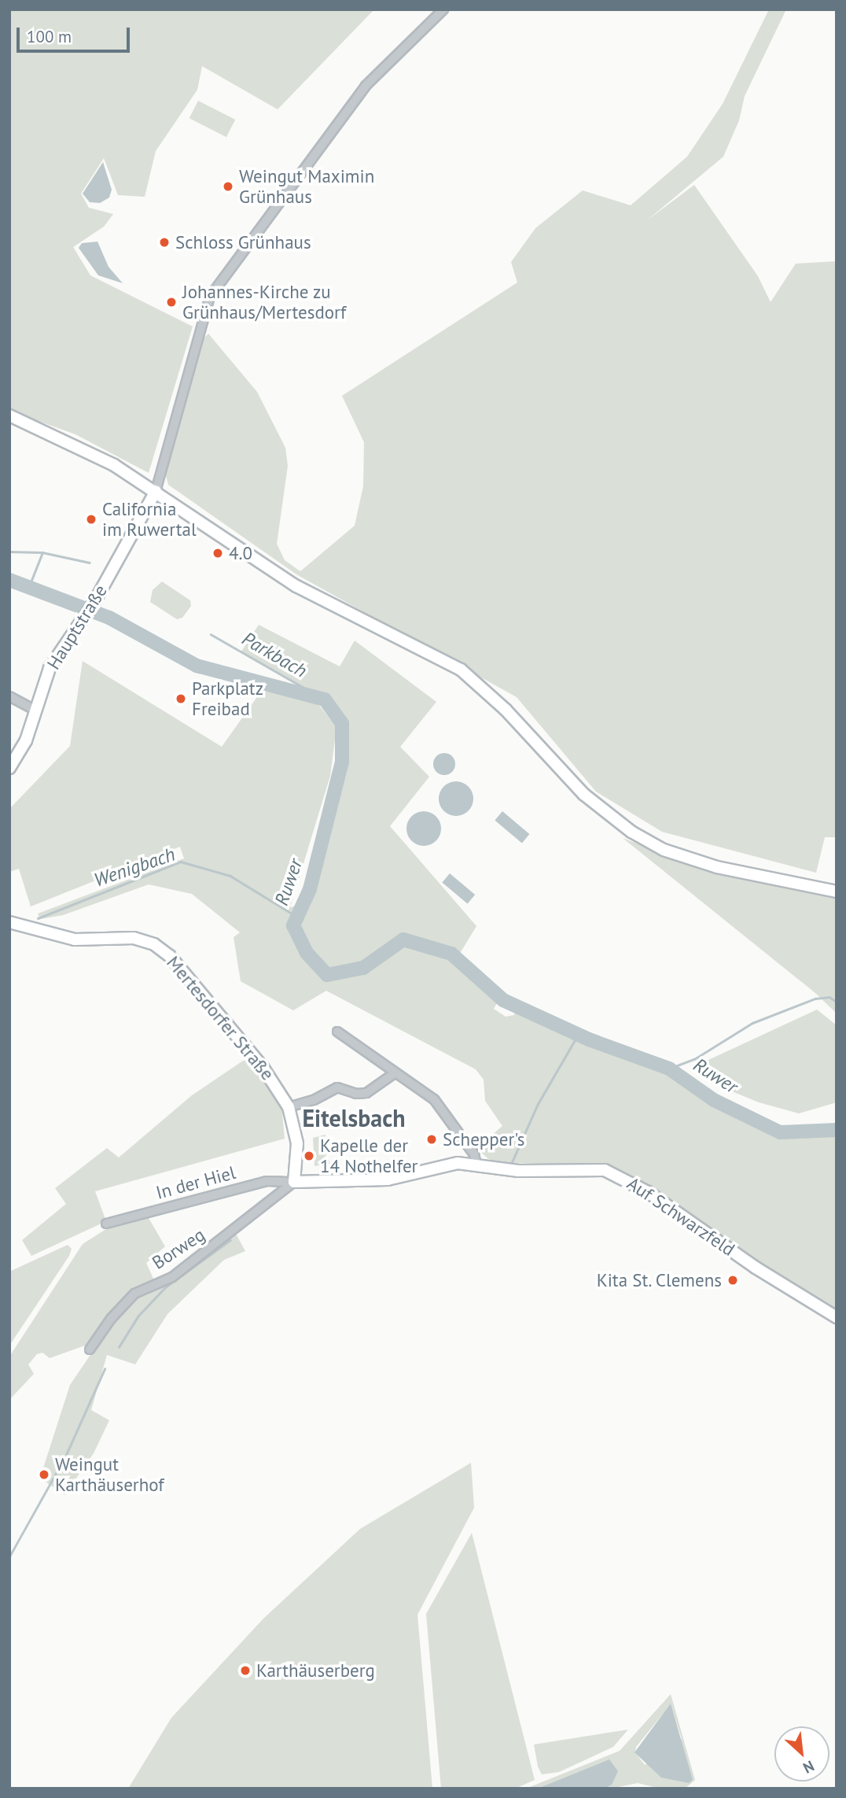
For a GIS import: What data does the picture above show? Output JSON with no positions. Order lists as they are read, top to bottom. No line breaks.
{"streets":{"street":["Hauptstraße","Mertesdorfer Straße","In der Hiel","Auf Schwarzfeld","Borweg"]},"crossings":[["Mertesdorfer Straße","In der Hiel"],["Mertesdorfer Straße","Auf Schwarzfeld"],["Mertesdorfer Straße","Borweg"],["In der Hiel","Auf Schwarzfeld"],["In der Hiel","Borweg"],["Auf Schwarzfeld","Borweg"]],"districts":["Eitelsbach"],"water":["Parkbach","Wenigbach","Ruwer"],"places":["Weingut Maximin Grünhaus","Schloss Grünhaus","Johannes-Kirche zu Grünhaus/Mertesdorf","California im Ruwertal","4.0","Parkplatz Freibad","Schepper's","Kapelle der 14 Nothelfer","Kita St. Clemens","Weingut Karthäuserhof","Karthäuserberg"],"scale_bar":"100 m","north":"bottom right"}
